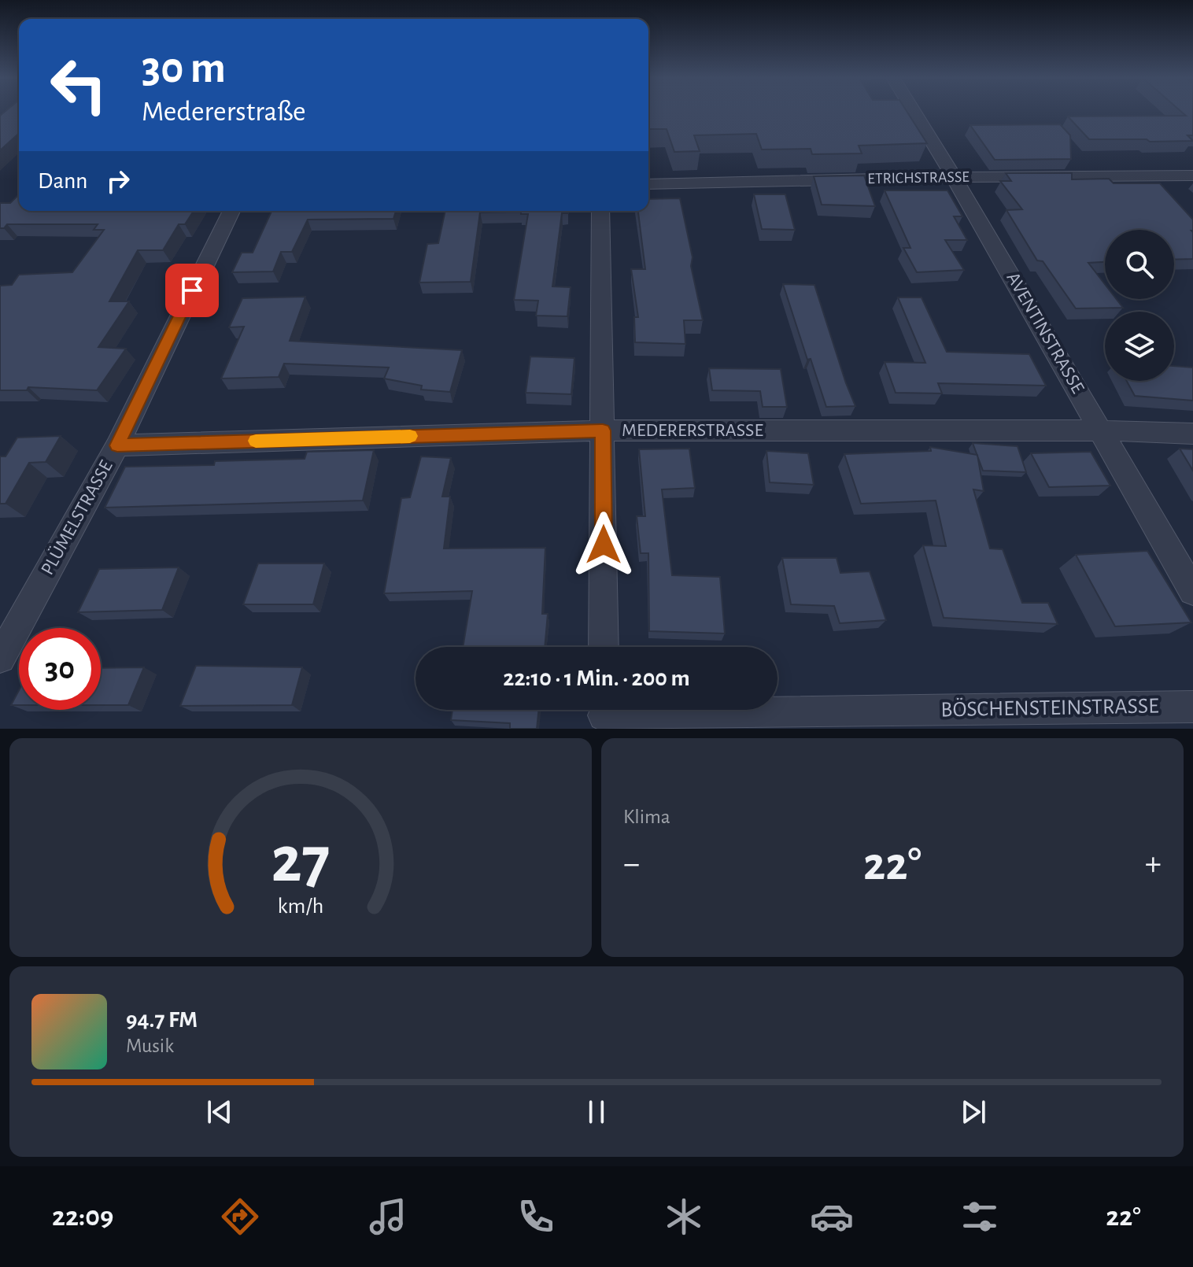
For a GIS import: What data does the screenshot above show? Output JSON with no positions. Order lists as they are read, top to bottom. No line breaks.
{"streets":{"street":["ETRICHSTRASSE","AVENTINSTRASSE","MEDERERSTRASSE","PLÜMELSTRASSE","BÖSCHENSTEINSTRASSE"]},"crossings":[["ETRICHSTRASSE","AVENTINSTRASSE"],["AVENTINSTRASSE","MEDERERSTRASSE"],["MEDERERSTRASSE","PLÜMELSTRASSE"]],"page":{"turn":["30 m","Medererstraße"],"then":"Dann","limit":"30","trip":"22:10 · 1 Min. · 200 m","tile":"Klima","heat":["−","22°","+"],"song":["94.7 FM","Musik"],"tabs":["22:09","22°"],"gauge":["27","km/h"]}}
